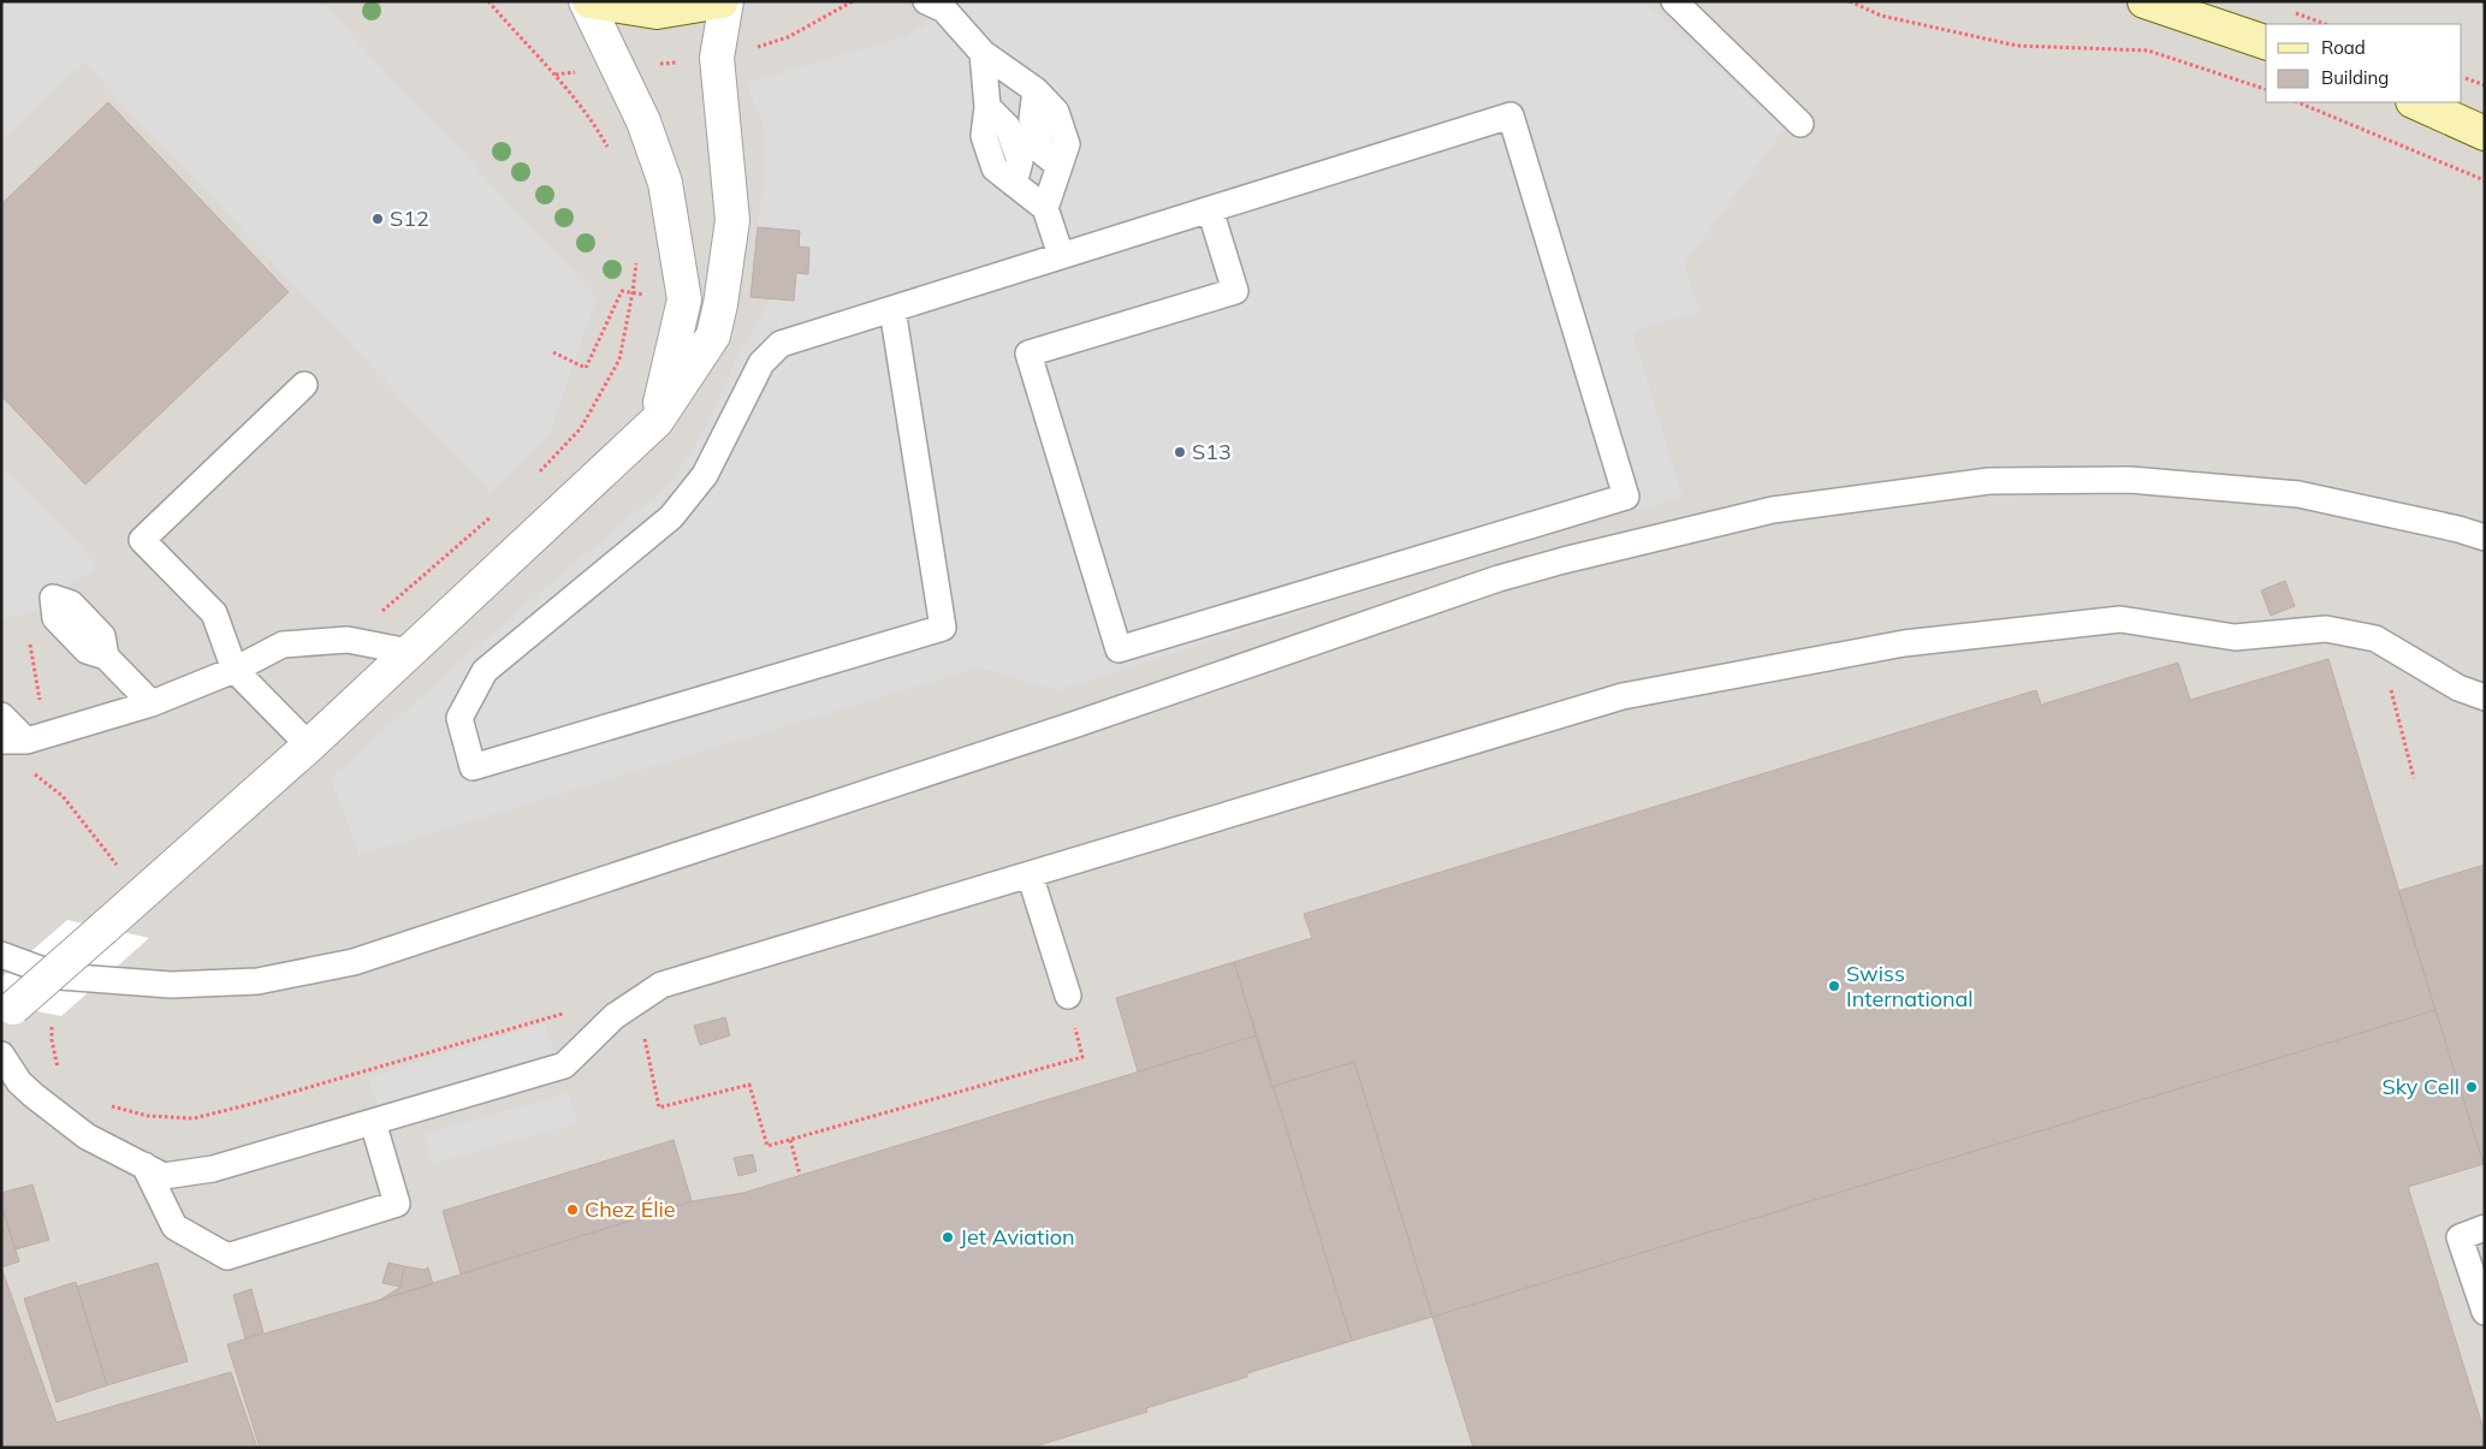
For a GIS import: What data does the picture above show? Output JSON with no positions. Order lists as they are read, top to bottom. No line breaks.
{"places":["S12","S13","Swiss International","Sky Cell","Chez Élie","Jet Aviation"],"legend":["Road","Building"]}
